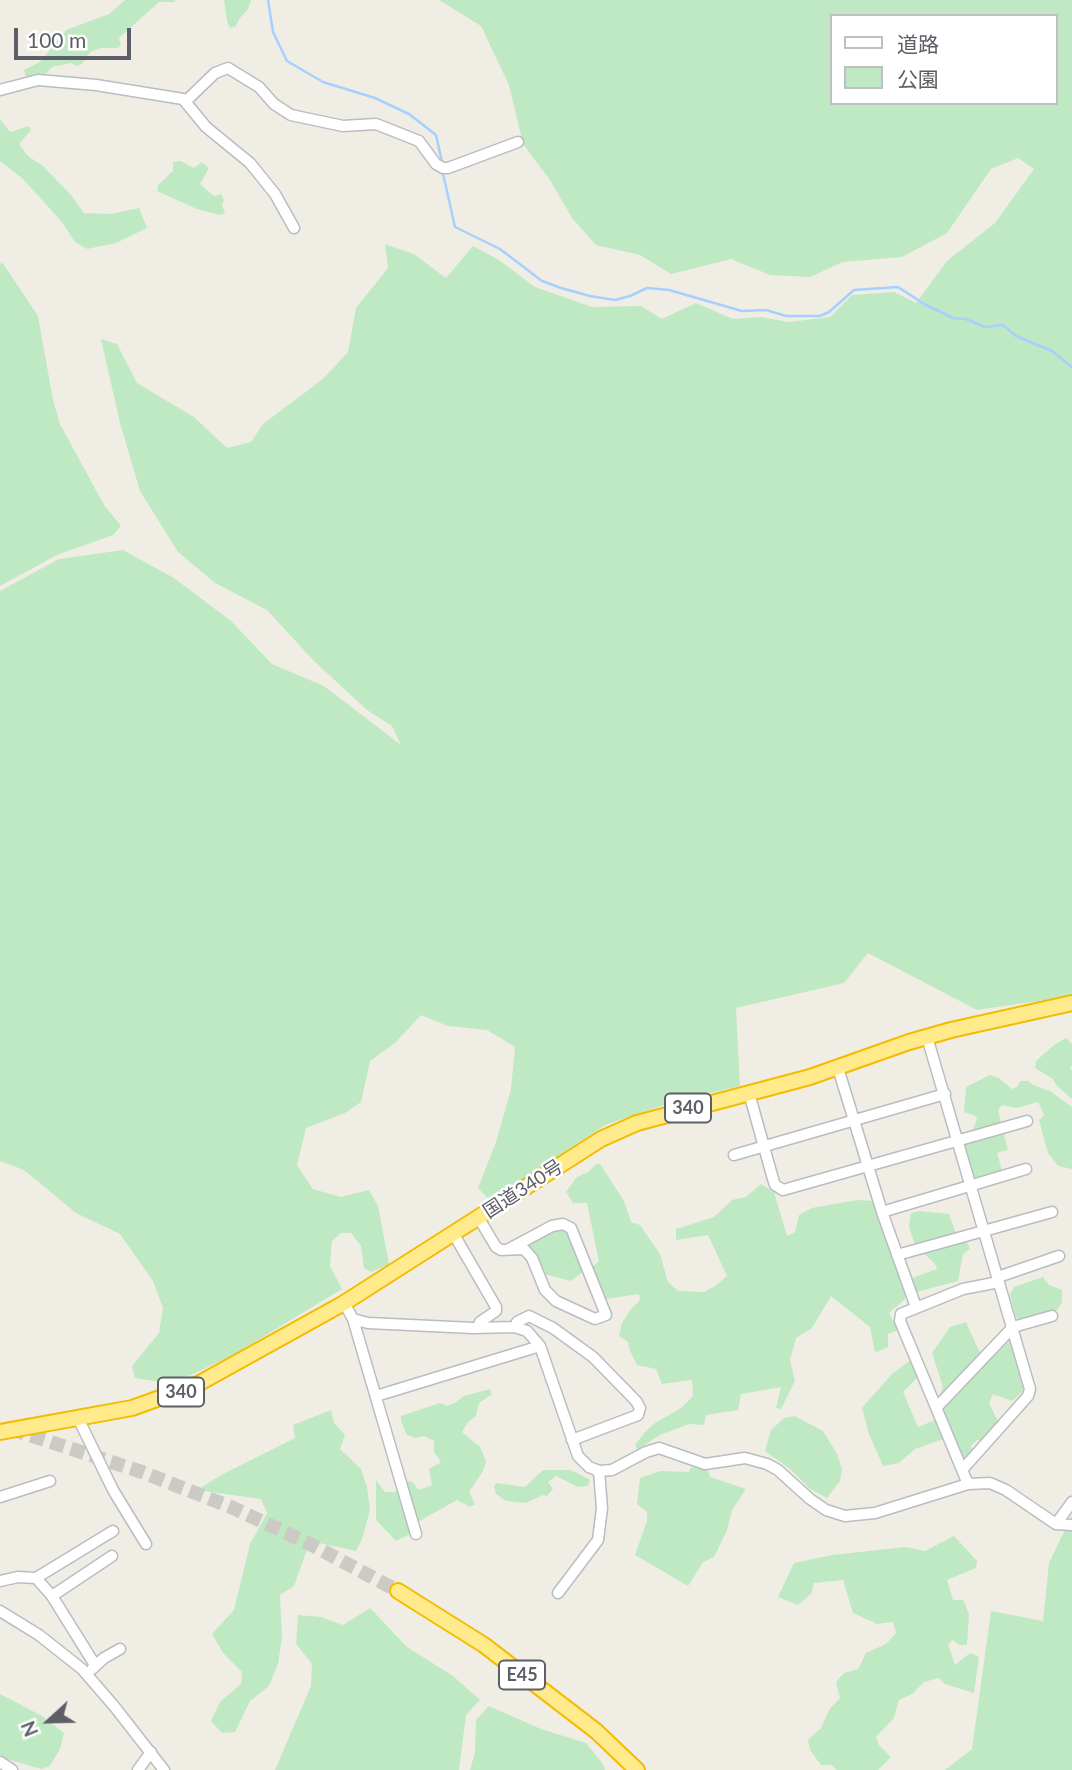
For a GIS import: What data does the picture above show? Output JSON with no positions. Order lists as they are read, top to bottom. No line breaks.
{"streets":{"highway":["340","国道340号","E45"]},"legend":["道路","公園"],"scale_bar":"100 m","north":"left"}
